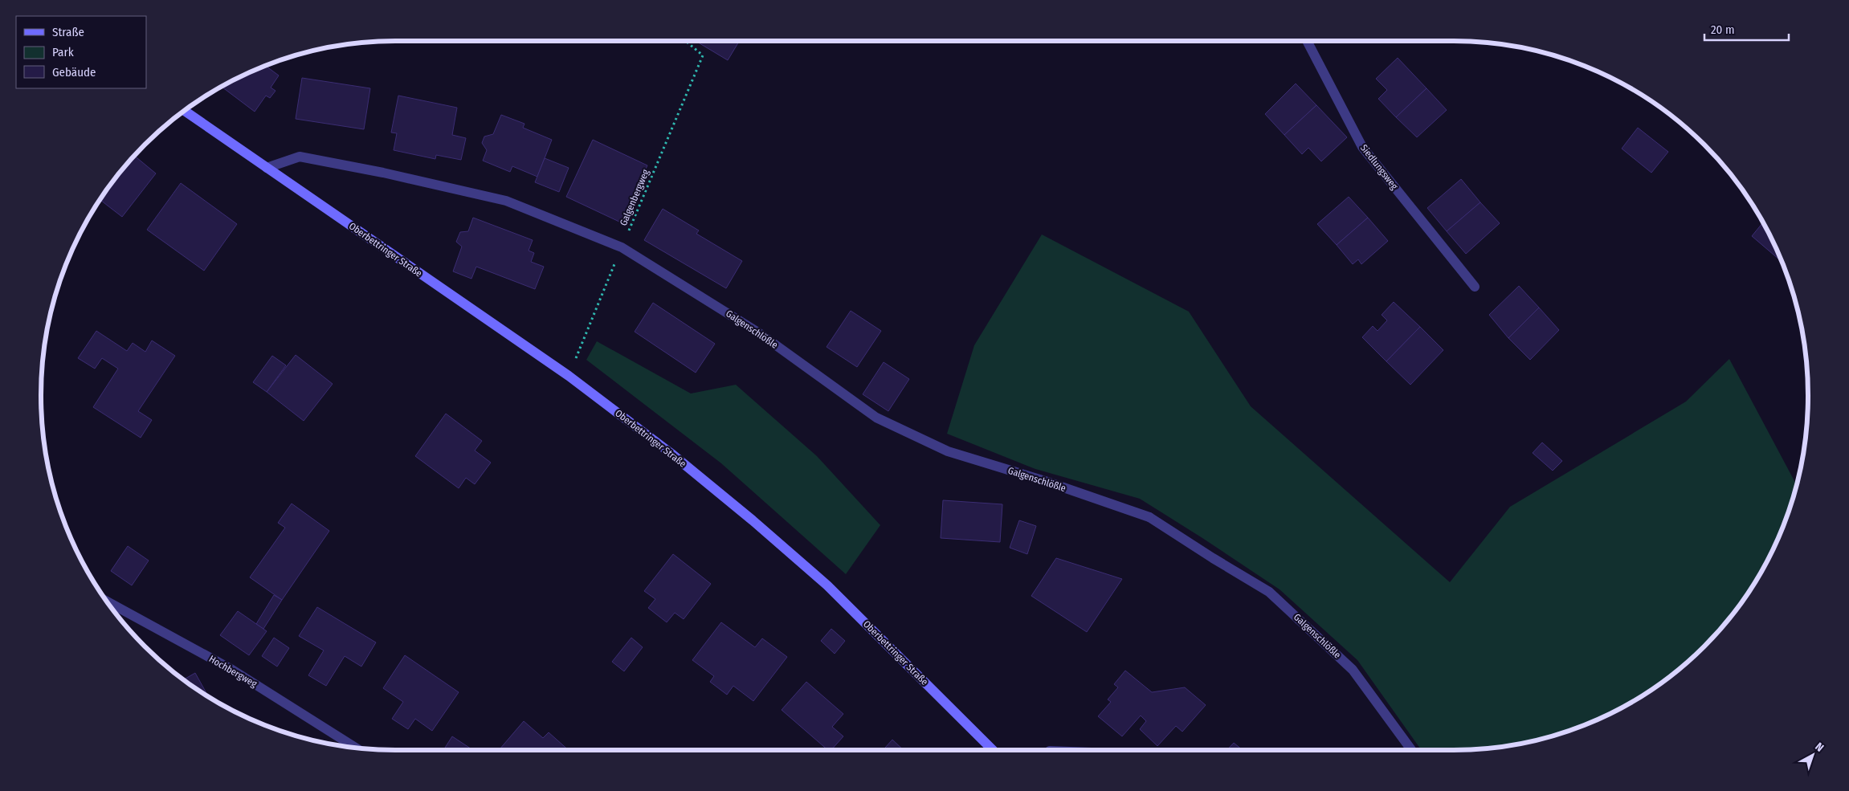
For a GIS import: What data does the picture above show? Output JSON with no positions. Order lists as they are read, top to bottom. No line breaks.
{"streets":{"street":["Siedlungsweg","Oberbettringer Straße","Galgenschlößle","Hochbergweg"],"path":["Galgenbergweg"]},"crossings":[["Galgenbergweg","Oberbettringer Straße"],["Galgenbergweg","Galgenschlößle"]],"legend":["Straße","Park","Gebäude"],"scale_bar":"20 m","north":"top right"}
